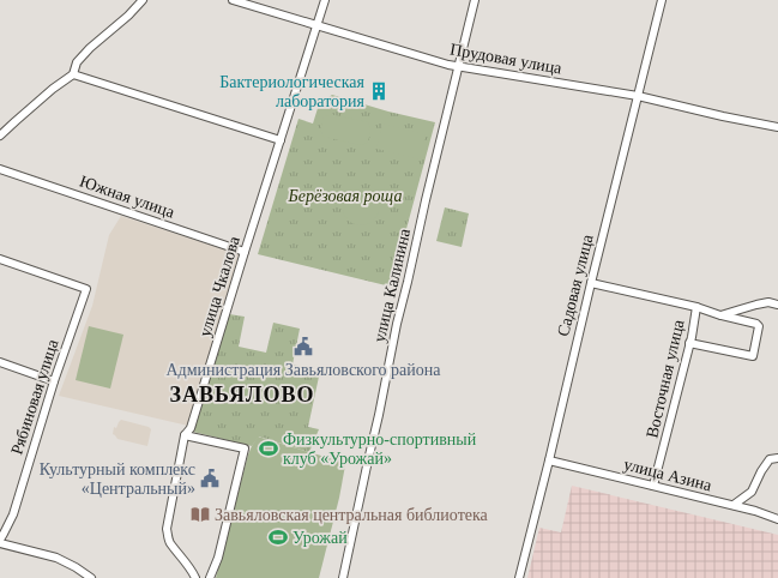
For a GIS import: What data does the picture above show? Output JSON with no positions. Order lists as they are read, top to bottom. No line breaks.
{"streets":{"street":["Прудовая улица","Южная улица","улица Калинина","Садовая улица","улица Чкалова","Восточная улица","Рябиновая улица","улица Азина"]},"crossings":[["Прудовая улица","улица Калинина"],["Прудовая улица","Садовая улица"],["Прудовая улица","улица Чкалова"],["Южная улица","улица Чкалова"],["Садовая улица","улица Азина"],["Восточная улица","улица Азина"]],"districts":["ЗАВЬЯЛОВО"],"parks":["Берёзовая роща"],"places":{"building":["Бактериологическая лаборатория"],"public building":["Администрация Завьяловского района","Культурный комплекс «Центральный»"],"sports":["Физкультурно-спортивный клуб «Урожай»","Урожай"],"library":["Завьяловская центральная библиотека"]}}
